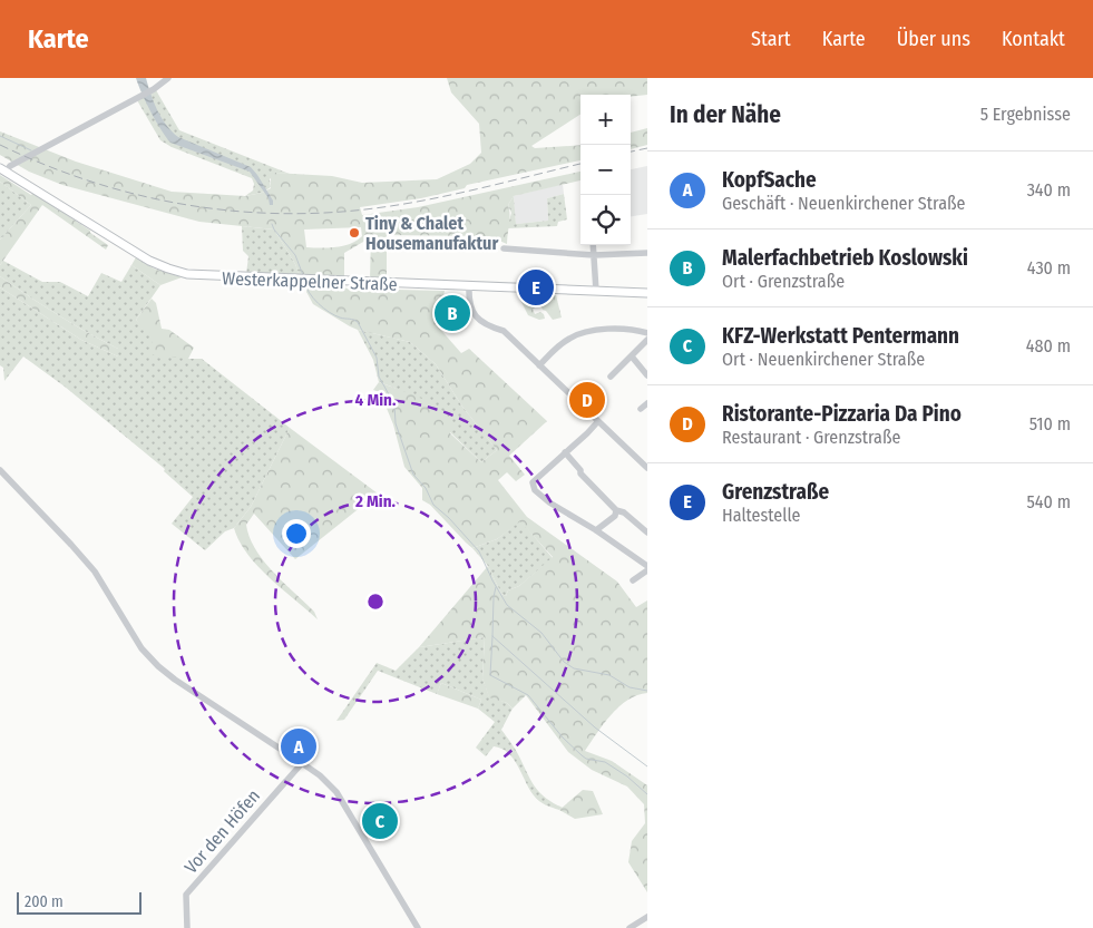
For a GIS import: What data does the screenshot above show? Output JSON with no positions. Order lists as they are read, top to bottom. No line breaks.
{"streets":{"main road":["Westerkappelner Straße"],"street":["Vor den Höfen"]},"places":["Tiny & Chalet Housemanufaktur"],"scale_bar":"200 m","page":{"header":"Karte","nav":["Start","Karte","Über uns","Kontakt"],"heading":["In der Nähe","5 Ergebnisse"],"map_buttons":["+","−"],"list":[{"mark":"A","name":"KopfSache","note":"Geschäft · Neuenkirchener Straße","value":"340 m"},{"mark":"B","name":"Malerfachbetrieb Koslowski","note":"Ort · Grenzstraße","value":"430 m"},{"mark":"C","name":"KFZ-Werkstatt Pentermann","note":"Ort · Neuenkirchener Straße","value":"480 m"},{"mark":"D","name":"Ristorante-Pizzaria Da Pino","note":"Restaurant · Grenzstraße","value":"510 m"},{"mark":"E","name":"Grenzstraße","note":"Haltestelle","value":"540 m"}],"pins":["E","B","D","A","C"],"scale":"200 m"},"rings":["4 Min.","2 Min."]}
